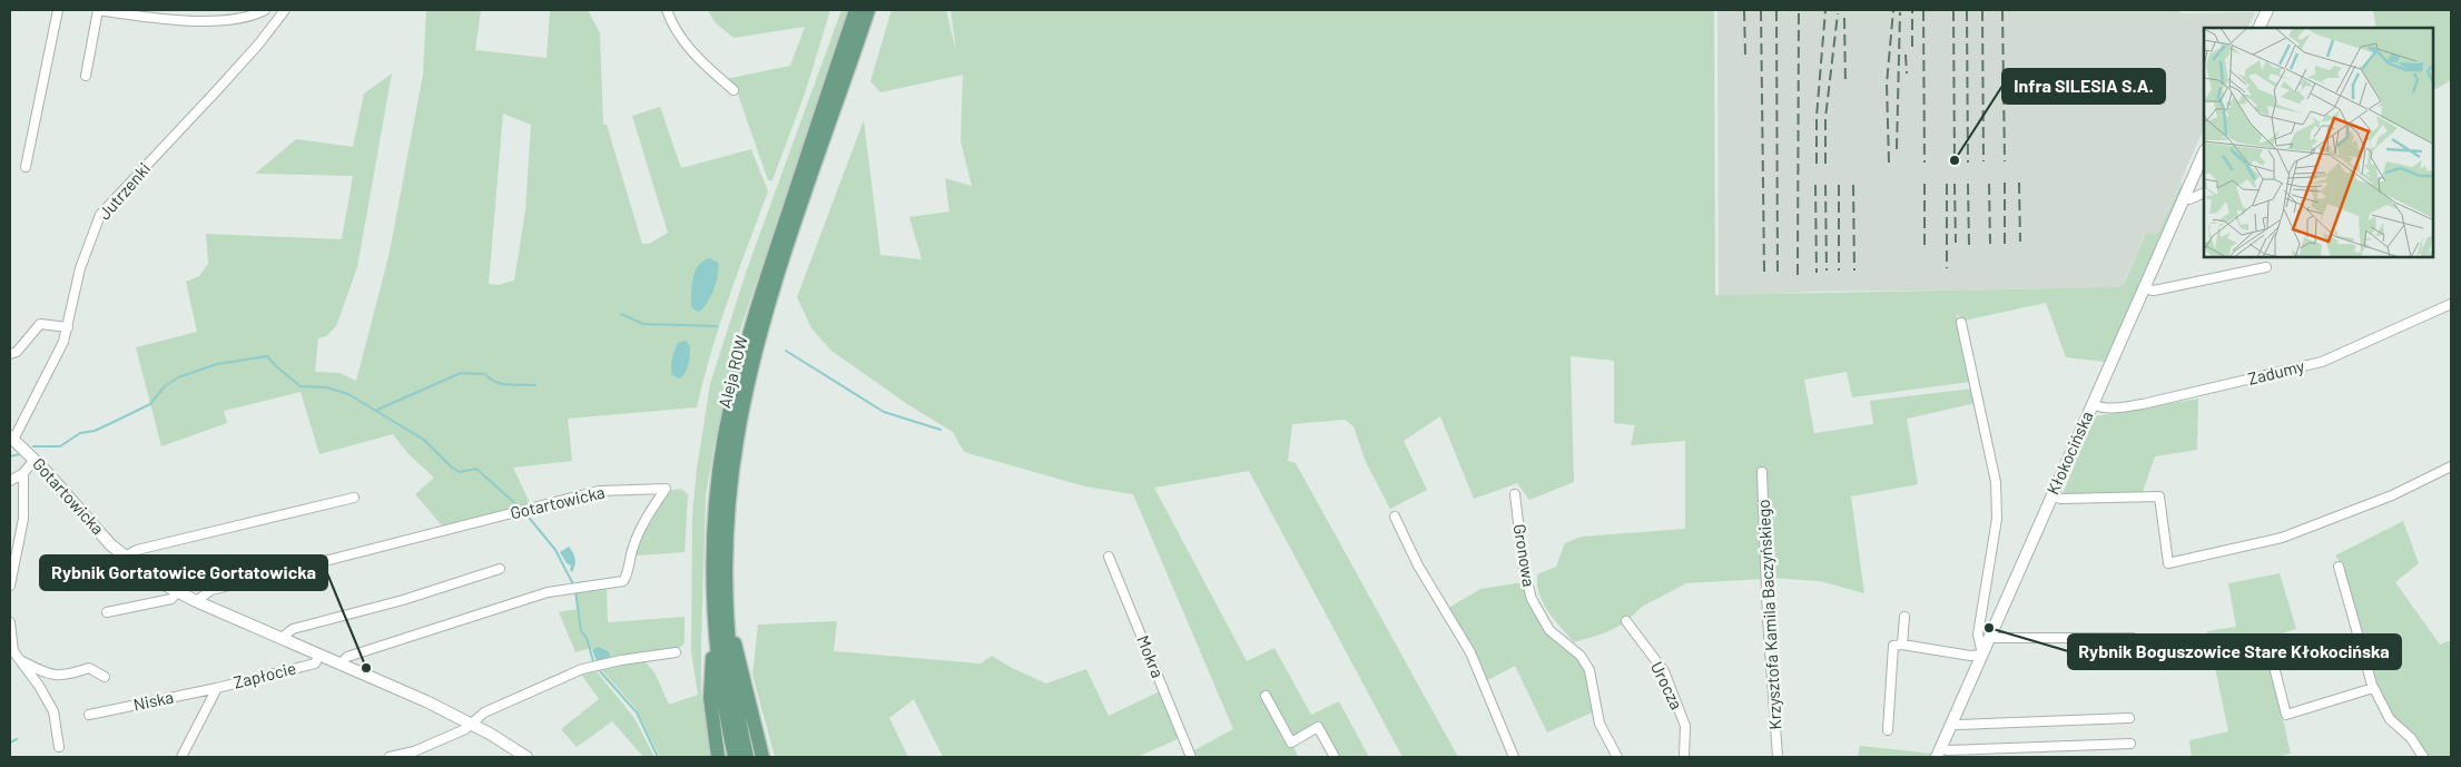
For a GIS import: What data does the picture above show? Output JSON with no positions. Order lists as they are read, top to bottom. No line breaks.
{"streets":{"main road":["Aleja ROW"],"street":["Jutrzenki","Zadumy","Kłokocińska","Gotartowicka","Gronowa","Krzysztofa Kamila Baczyńskiego","Mokra","Zapłocie","Urocza","Niska"]},"crossings":[["Jutrzenki","Gotartowicka"],["Zadumy","Kłokocińska"],["Gotartowicka","Zapłocie"],["Zapłocie","Niska"]],"places":["Infra SILESIA S.A.","Rybnik Boguszowice Stare Kłokocińska","Rybnik Gortatowice Gortatowicka"]}
